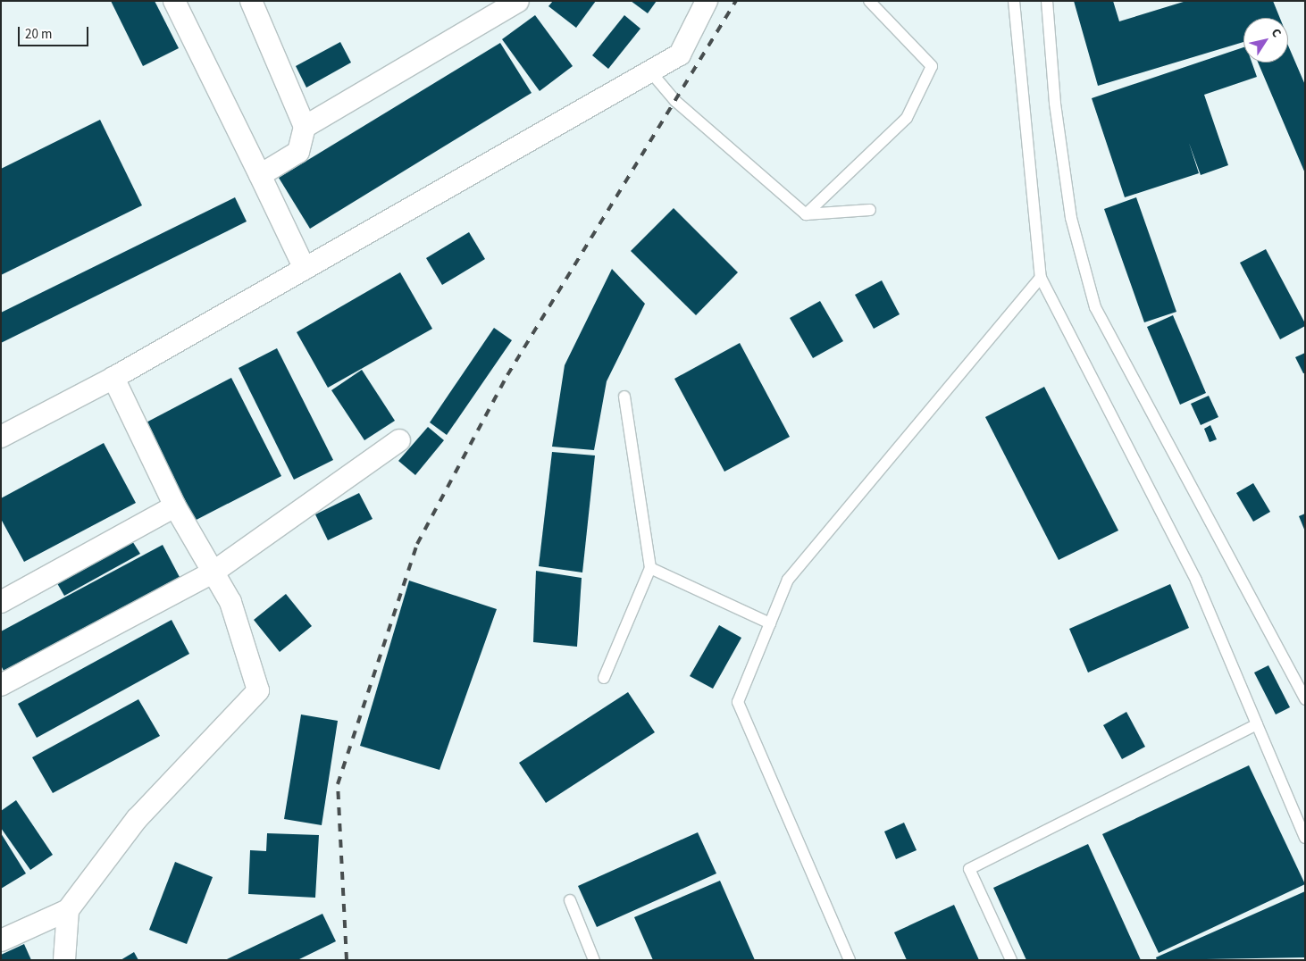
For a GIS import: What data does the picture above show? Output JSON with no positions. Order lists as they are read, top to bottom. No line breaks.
{"scale_bar":"20 m","north":"top right"}
